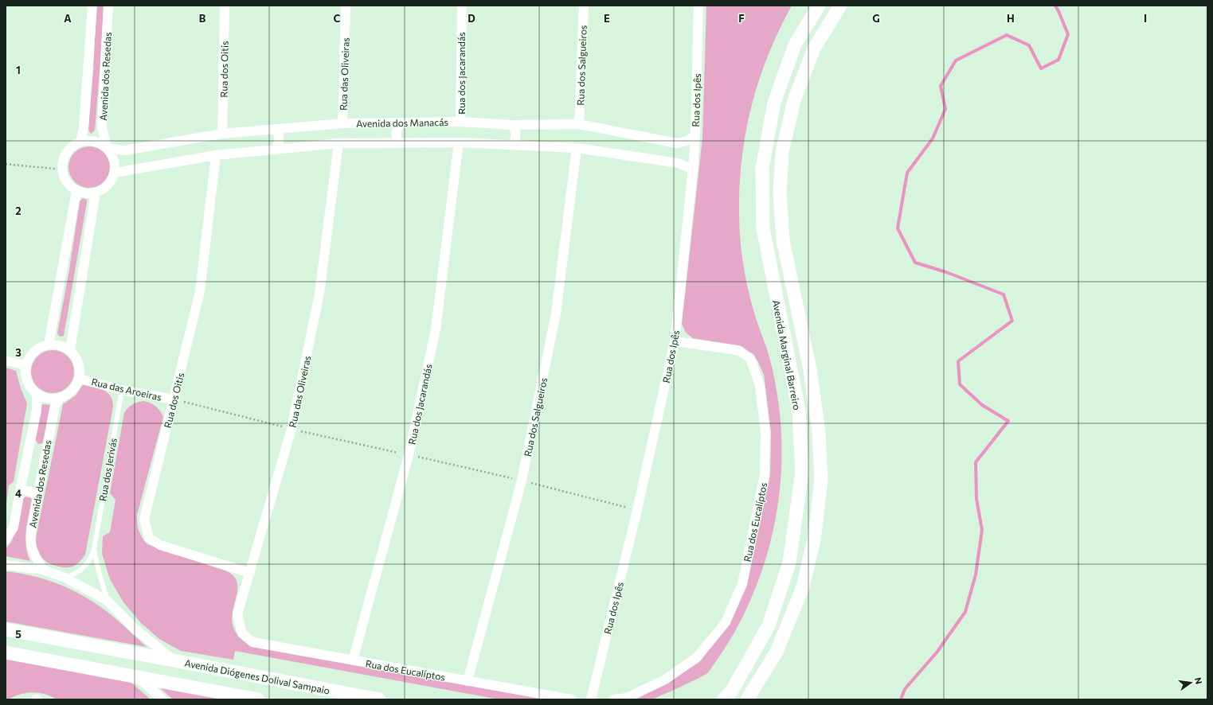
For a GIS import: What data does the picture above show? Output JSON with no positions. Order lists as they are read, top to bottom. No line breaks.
{"streets":{"street":["Rua dos Salgueiros","Rua dos Oitis","Rua dos Jacarandás","Rua das Oliveiras","Avenida dos Resedas","Rua dos Ipês","Avenida dos Manacás","Avenida Marginal Barreiro","Rua das Aroeiras","Rua dos Eucalíptos","Avenida Diógenes Dolival Sampaio"],"lane":["Rua dos Jerivás"]},"crossings":[["Rua dos Salgueiros","Avenida dos Manacás"],["Rua dos Salgueiros","Rua dos Eucalíptos"],["Rua dos Oitis","Rua das Oliveiras"],["Rua dos Oitis","Avenida dos Manacás"],["Rua dos Oitis","Rua das Aroeiras"],["Rua dos Jacarandás","Avenida dos Manacás"],["Rua dos Jacarandás","Rua dos Eucalíptos"],["Rua das Oliveiras","Avenida dos Manacás"],["Rua das Oliveiras","Rua dos Eucalíptos"],["Avenida dos Resedas","Avenida dos Manacás"],["Avenida dos Resedas","Rua das Aroeiras"],["Avenida dos Resedas","Avenida Diógenes Dolival Sampaio"],["Rua dos Ipês","Avenida dos Manacás"],["Rua dos Ipês","Rua dos Eucalíptos"],["Rua das Aroeiras","Rua dos Jerivás"],["Rua dos Jerivás","Avenida Diógenes Dolival Sampaio"]],"north":"right","grid":{"columns":["A","B","C","D","E","F","G","H","I"],"rows":["1","2","3","4","5"]}}
